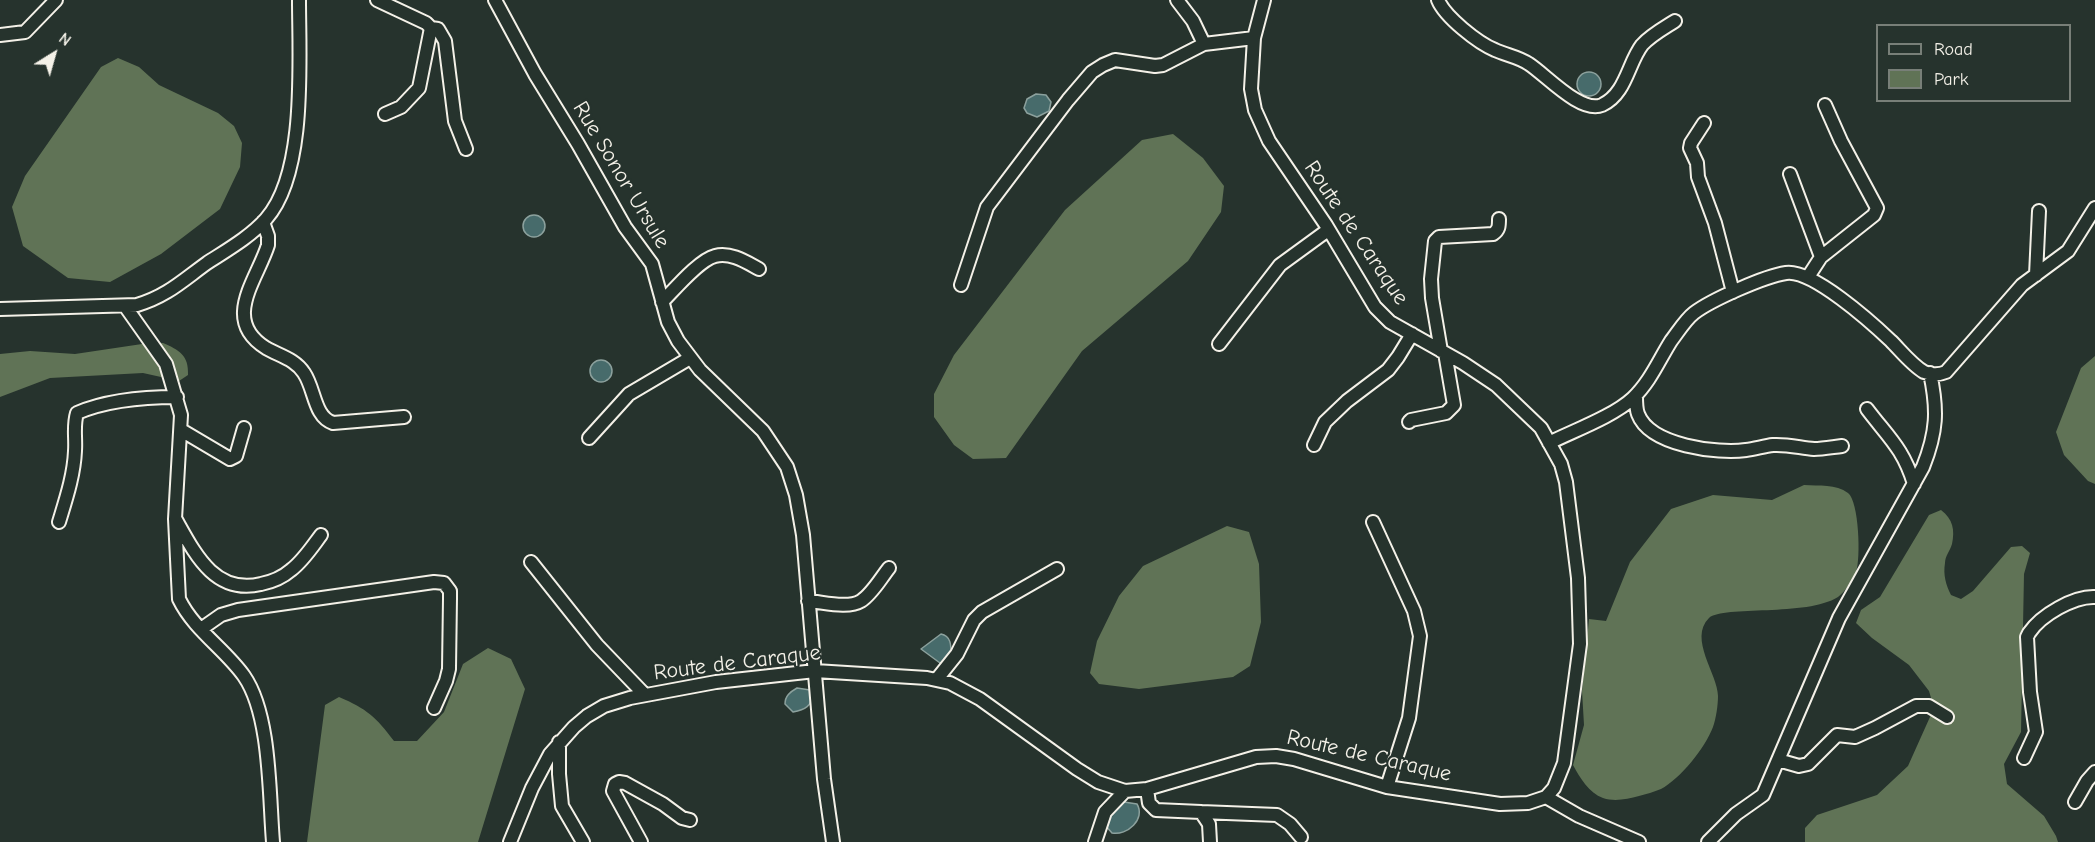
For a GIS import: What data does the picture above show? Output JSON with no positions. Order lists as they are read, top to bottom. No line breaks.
{"streets":{"street":["Rue Sonor Ursule","Route de Caraque"]},"crossings":[["Rue Sonor Ursule","Route de Caraque"]],"legend":["Road","Park"],"north":"top right"}
